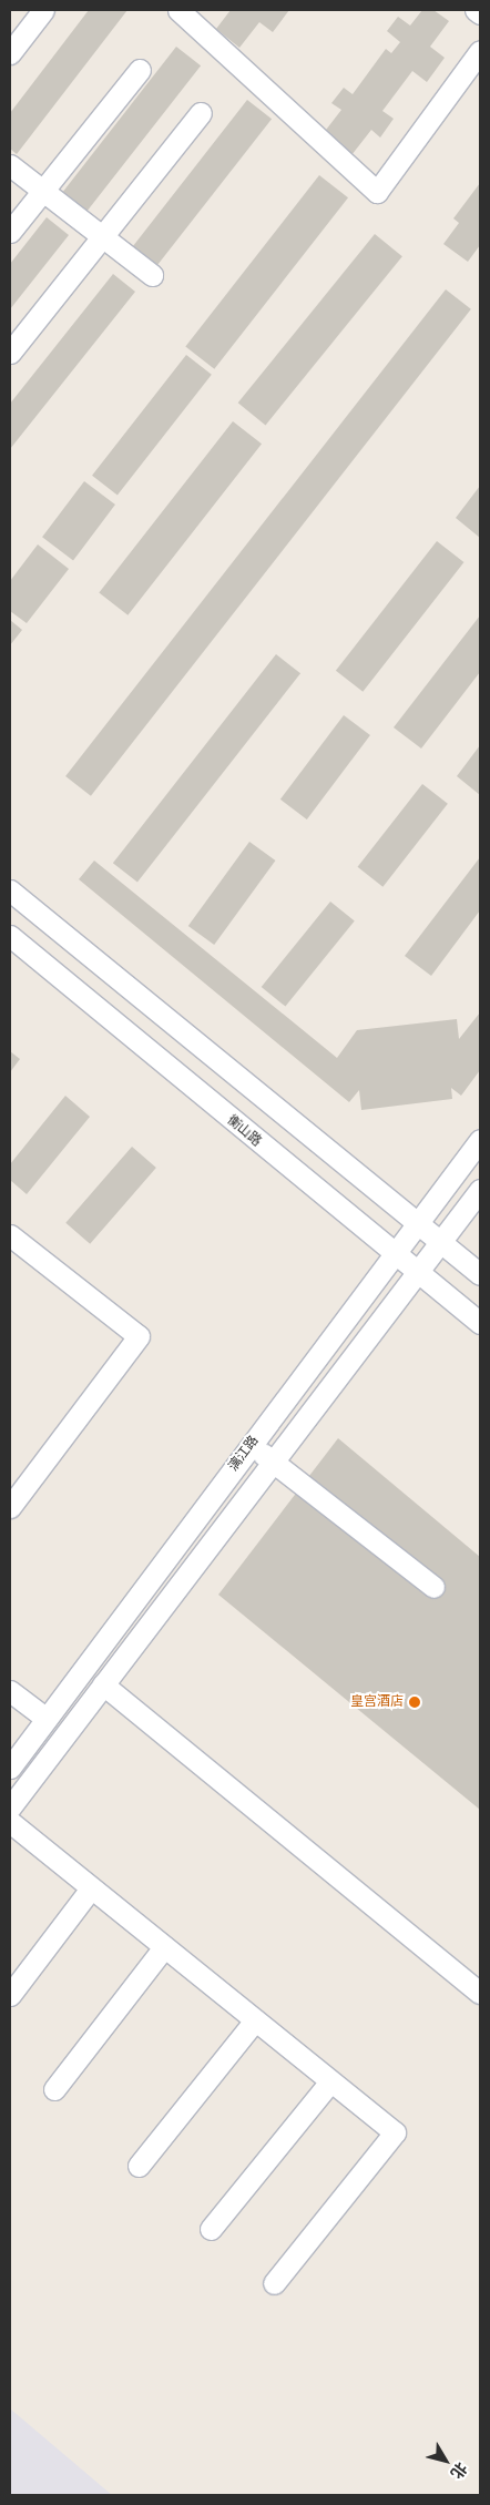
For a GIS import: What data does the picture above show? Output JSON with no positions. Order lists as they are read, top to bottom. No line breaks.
{"streets":{"street":["衡山路","漓江路"]},"crossings":[["衡山路","漓江路"]],"places":["皇宫酒店"],"north":"bottom right"}
